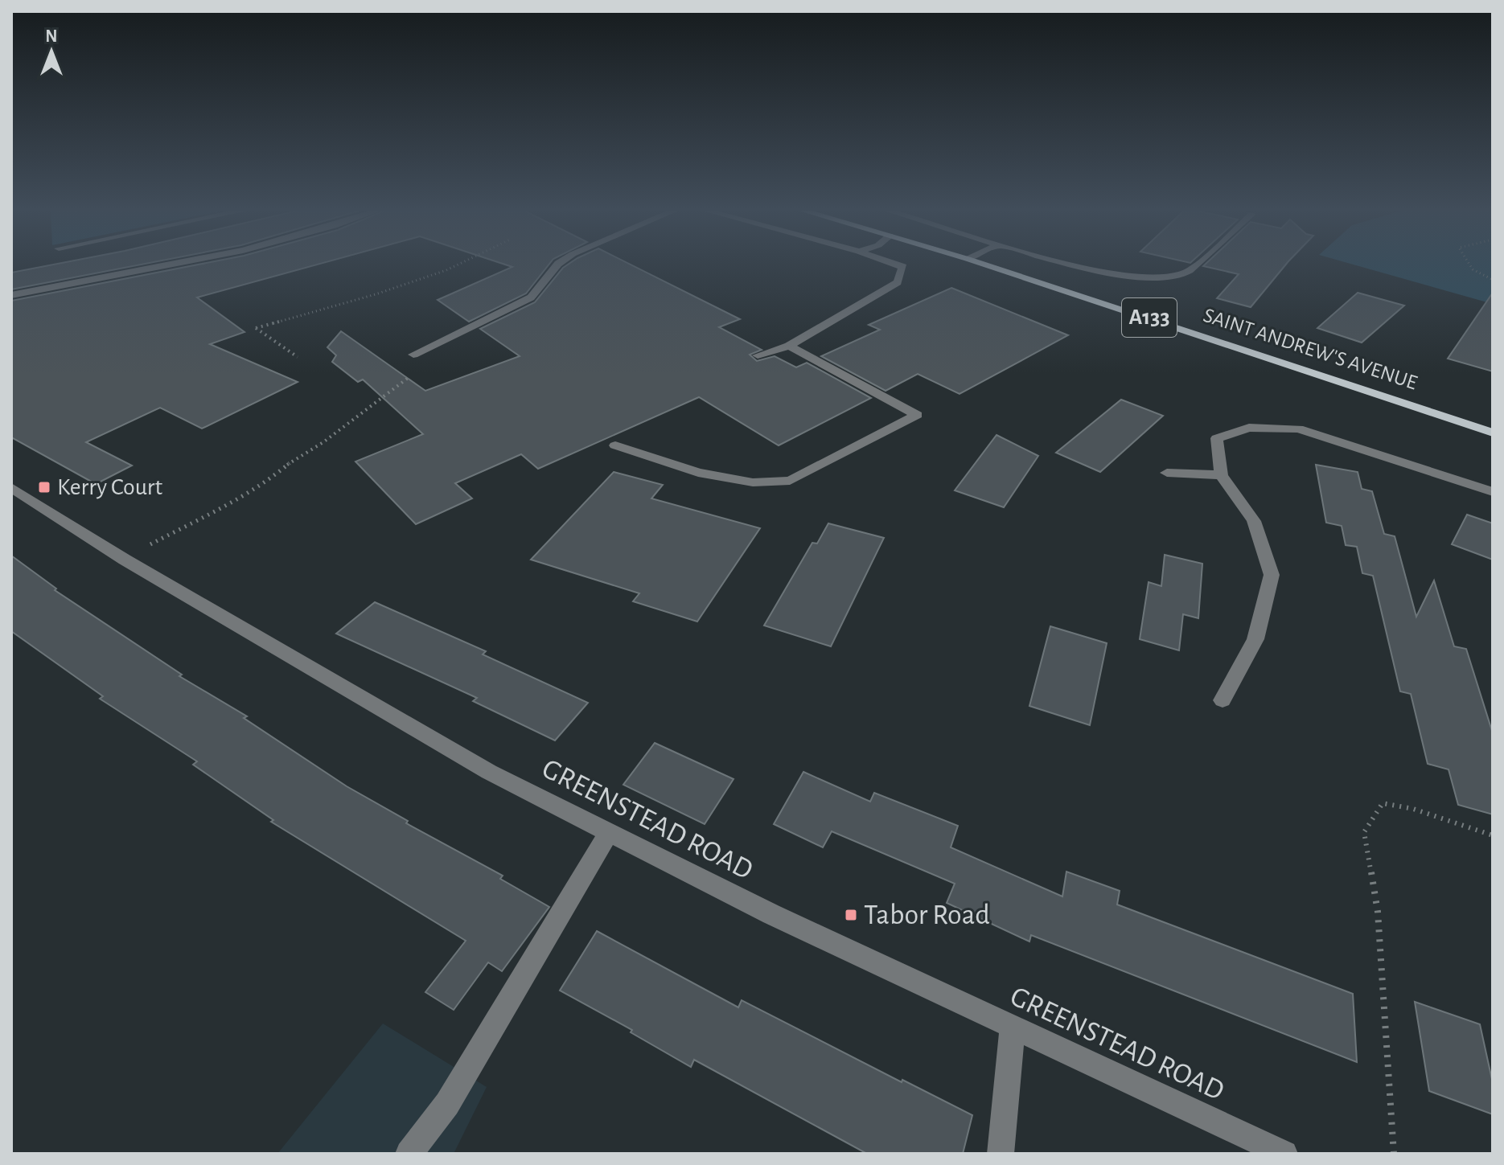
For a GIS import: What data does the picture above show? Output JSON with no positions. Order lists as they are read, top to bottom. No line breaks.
{"streets":{"main road":["A133","SAINT ANDREW'S AVENUE"],"street":["GREENSTEAD ROAD"]},"places":{"transit":["Kerry Court","Tabor Road"]},"north":"top"}
